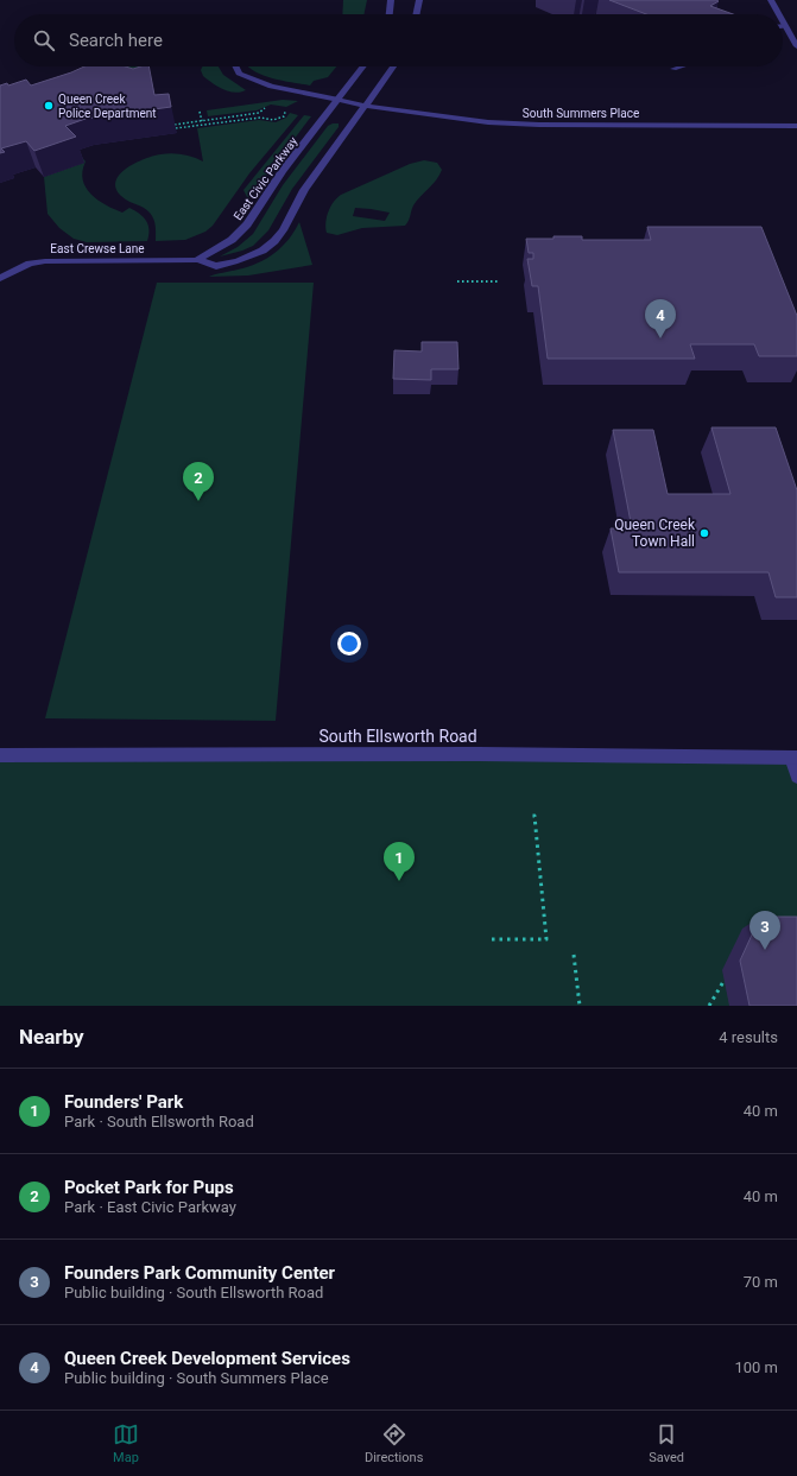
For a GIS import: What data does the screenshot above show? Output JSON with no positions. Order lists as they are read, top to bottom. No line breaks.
{"streets":{"street":["South Summers Place","East Civic Parkway","East Crewse Lane","South Ellsworth Road"]},"crossings":[["South Summers Place","East Civic Parkway"],["East Civic Parkway","East Crewse Lane"]],"places":["Queen Creek Police Department","Queen Creek Town Hall"],"page":{"search":"Search here","pins":["4","2","1","3"],"heading":["Nearby","4 results"],"list":[{"mark":"1","name":"Founders' Park","note":"Park · South Ellsworth Road","value":"40 m"},{"mark":"2","name":"Pocket Park for Pups","note":"Park · East Civic Parkway","value":"40 m"},{"mark":"3","name":"Founders Park Community Center","note":"Public building · South Ellsworth Road","value":"70 m"},{"mark":"4","name":"Queen Creek Development Services","note":"Public building · South Summers Place","value":"100 m"}],"nav":["Map","Directions","Saved"]}}
